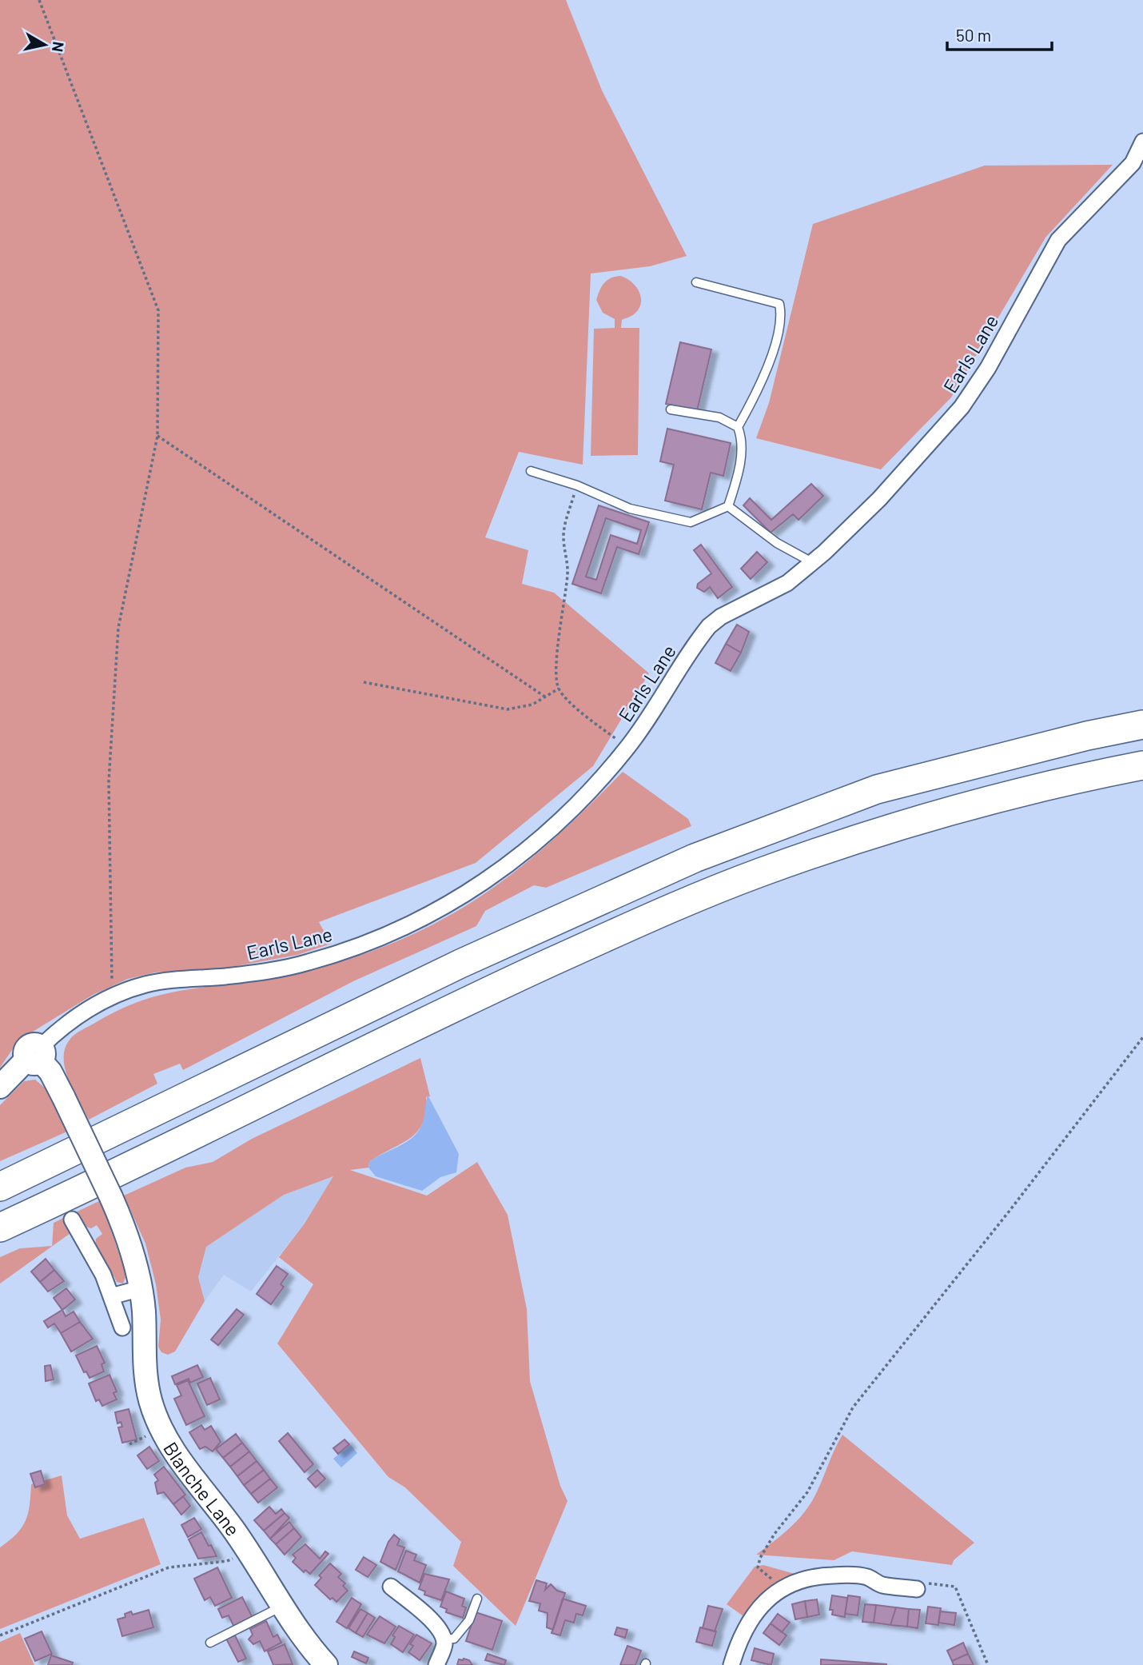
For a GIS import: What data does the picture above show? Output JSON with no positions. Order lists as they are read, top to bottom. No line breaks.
{"streets":{"street":["Earls Lane","Blanche Lane"]},"crossings":[["Earls Lane","Blanche Lane"]],"scale_bar":"50 m","north":"right"}
